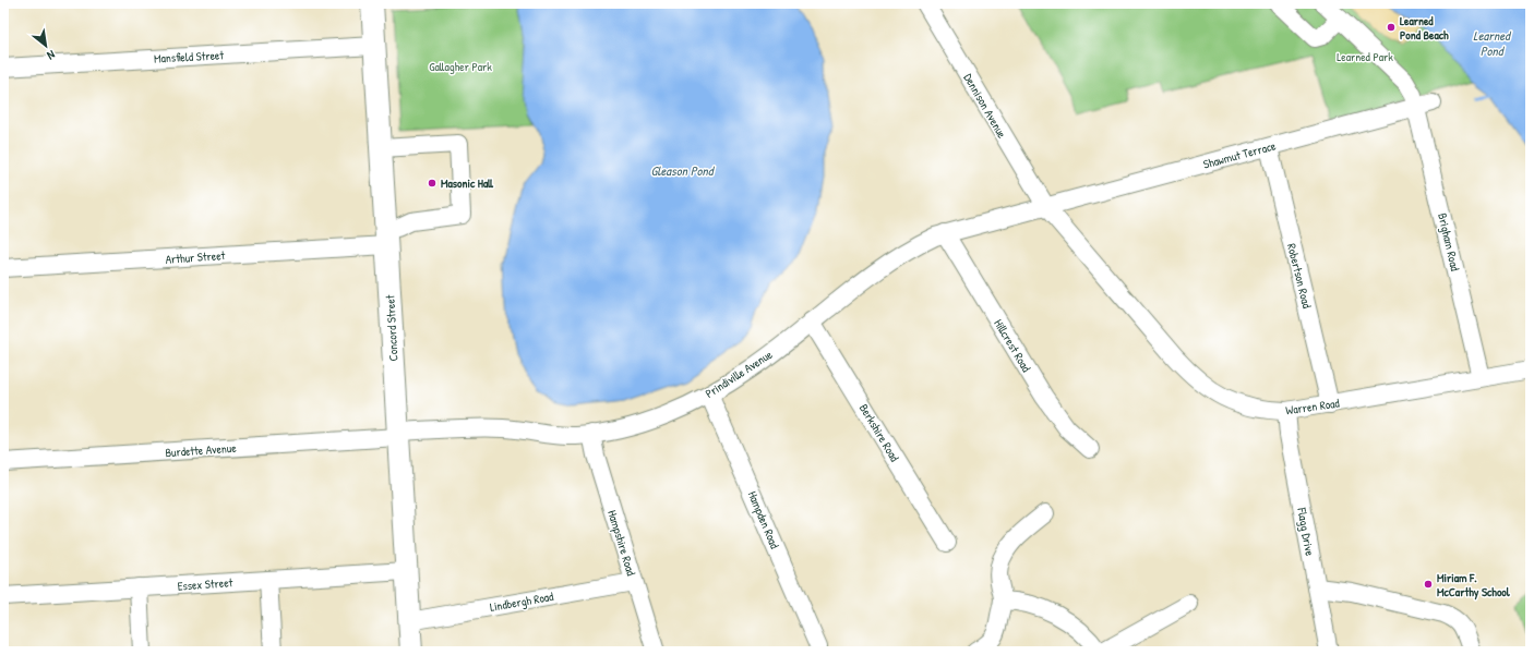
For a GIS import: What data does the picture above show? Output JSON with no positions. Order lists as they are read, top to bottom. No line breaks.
{"streets":{"main road":["Concord Street"],"street":["Mansfield Street","Dennison Avenue","Shawmut Terrace","Brigham Road","Arthur Street","Robertson Road","Hillcrest Road","Prindiville Avenue","Warren Road","Berkshire Road","Burdette Avenue","Hampden Road","Flagg Drive","Hampshire Road","Essex Street","Lindbergh Road"]},"crossings":[["Mansfield Street","Concord Street"],["Dennison Avenue","Shawmut Terrace"],["Dennison Avenue","Prindiville Avenue"],["Dennison Avenue","Warren Road"],["Shawmut Terrace","Brigham Road"],["Shawmut Terrace","Robertson Road"],["Shawmut Terrace","Prindiville Avenue"],["Shawmut Terrace","Warren Road"],["Brigham Road","Warren Road"],["Arthur Street","Concord Street"],["Robertson Road","Warren Road"],["Concord Street","Prindiville Avenue"],["Concord Street","Burdette Avenue"],["Concord Street","Essex Street"],["Concord Street","Lindbergh Road"],["Hillcrest Road","Prindiville Avenue"],["Prindiville Avenue","Warren Road"],["Prindiville Avenue","Berkshire Road"],["Prindiville Avenue","Burdette Avenue"],["Prindiville Avenue","Hampden Road"],["Prindiville Avenue","Hampshire Road"],["Warren Road","Flagg Drive"],["Hampshire Road","Lindbergh Road"]],"water":["Learned Pond","Gleason Pond"],"parks":["Learned Park","Gallagher Park"],"places":["Learned Pond Beach","Masonic Hall","Miriam F. McCarthy School"],"north":"bottom right"}
